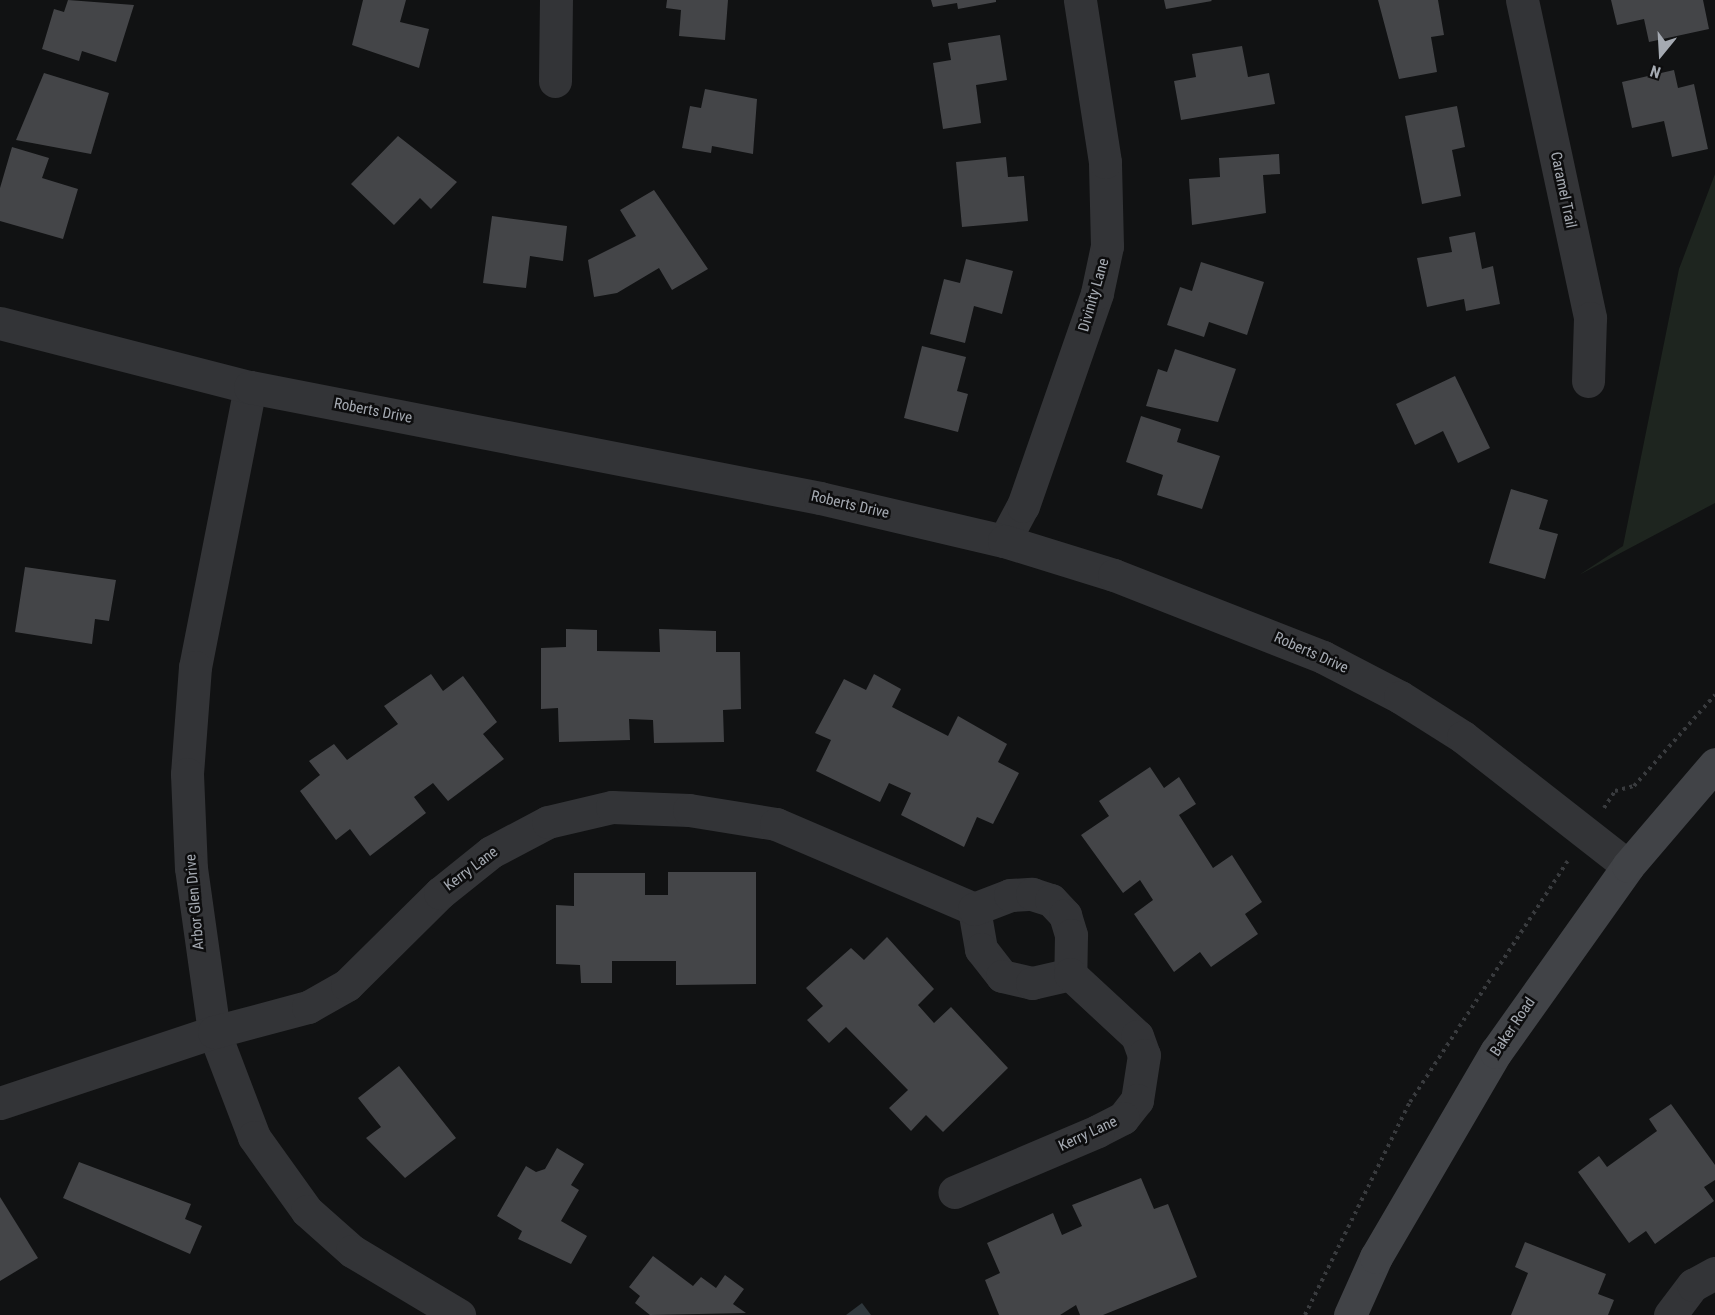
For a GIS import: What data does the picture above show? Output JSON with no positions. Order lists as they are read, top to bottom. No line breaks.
{"streets":{"main road":["Baker Road"],"street":["Caramel Trail","Divinity Lane","Roberts Drive","Kerry Lane","Arbor Glen Drive"]},"crossings":[["Divinity Lane","Roberts Drive"],["Roberts Drive","Arbor Glen Drive"],["Roberts Drive","Baker Road"],["Kerry Lane","Arbor Glen Drive"]],"north":"bottom"}
